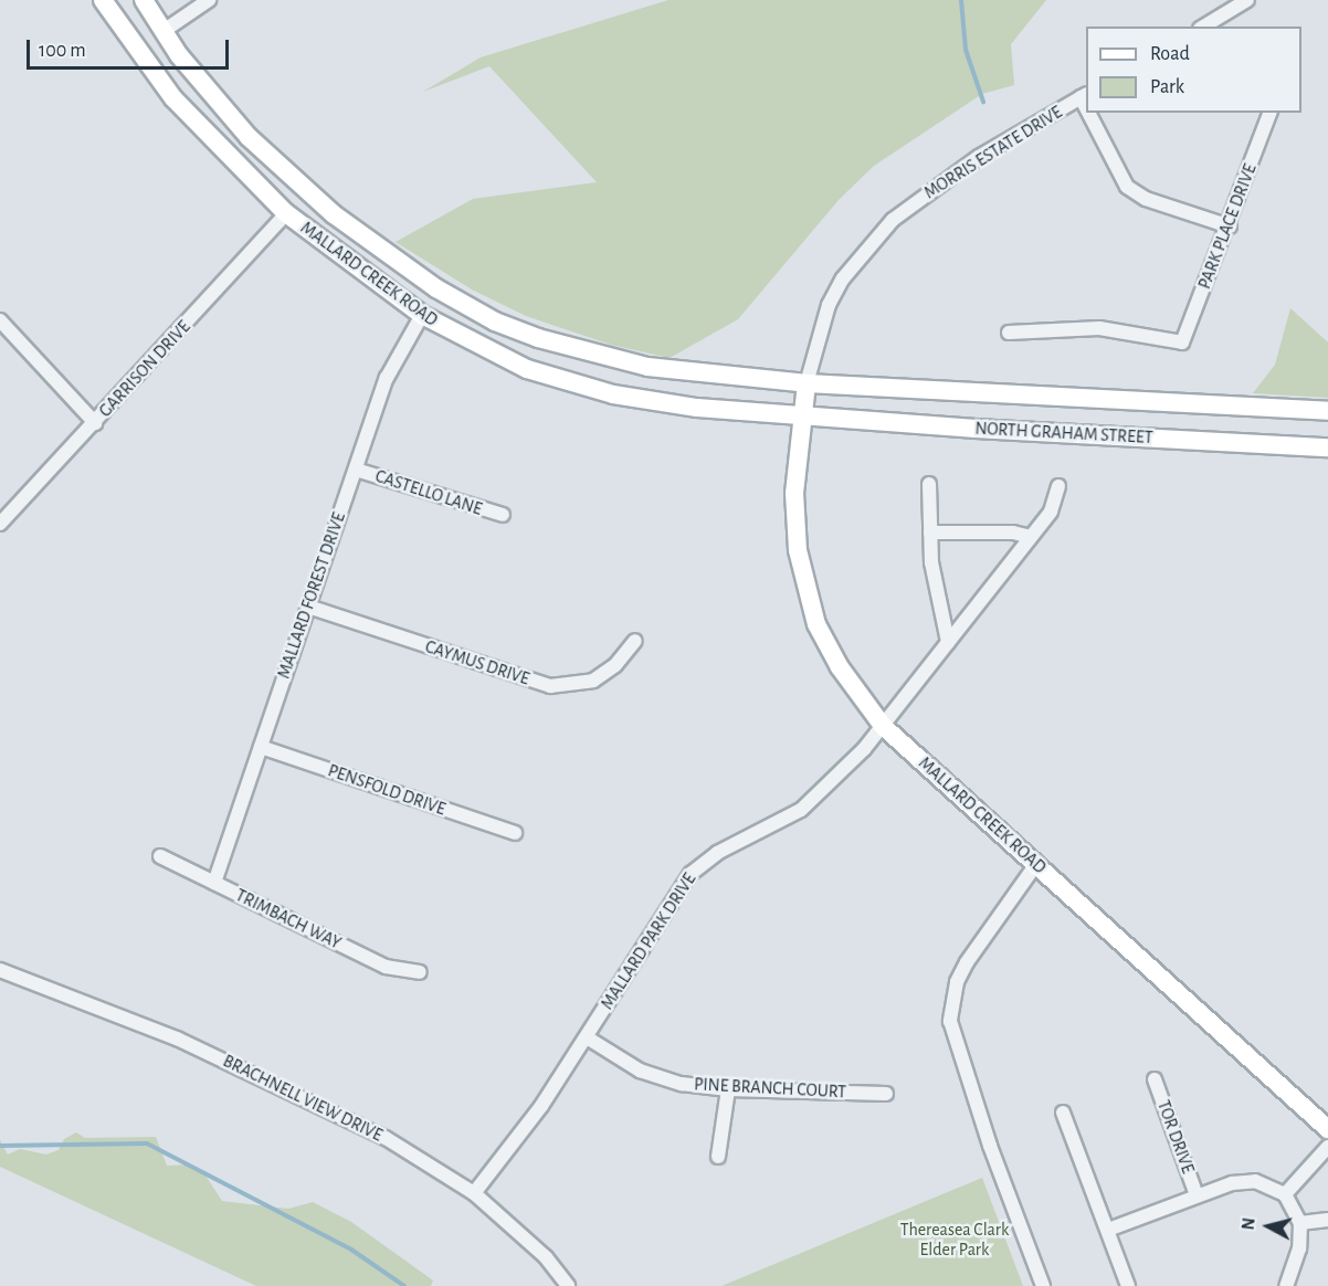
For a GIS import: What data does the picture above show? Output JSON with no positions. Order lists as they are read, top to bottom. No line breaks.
{"streets":{"main road":["MALLARD CREEK ROAD","NORTH GRAHAM STREET"],"street":["MORRIS ESTATE DRIVE","PARK PLACE DRIVE","GARRISON DRIVE","CASTELLO LANE","MALLARD FOREST DRIVE","CAYMUS DRIVE","PENSFOLD DRIVE","TRIMBACH WAY","MALLARD PARK DRIVE","PINE BRANCH COURT","BRACHNELL VIEW DRIVE","TOR DRIVE"]},"crossings":[["MORRIS ESTATE DRIVE","MALLARD CREEK ROAD"],["MORRIS ESTATE DRIVE","NORTH GRAHAM STREET"],["MALLARD CREEK ROAD","GARRISON DRIVE"],["MALLARD CREEK ROAD","NORTH GRAHAM STREET"],["MALLARD CREEK ROAD","MALLARD FOREST DRIVE"],["MALLARD CREEK ROAD","MALLARD PARK DRIVE"],["CASTELLO LANE","MALLARD FOREST DRIVE"],["MALLARD FOREST DRIVE","CAYMUS DRIVE"],["MALLARD FOREST DRIVE","PENSFOLD DRIVE"],["MALLARD FOREST DRIVE","TRIMBACH WAY"],["MALLARD PARK DRIVE","PINE BRANCH COURT"],["MALLARD PARK DRIVE","BRACHNELL VIEW DRIVE"]],"parks":["Thereasea Clark Elder Park"],"legend":["Road","Park"],"scale_bar":"100 m","north":"left"}
